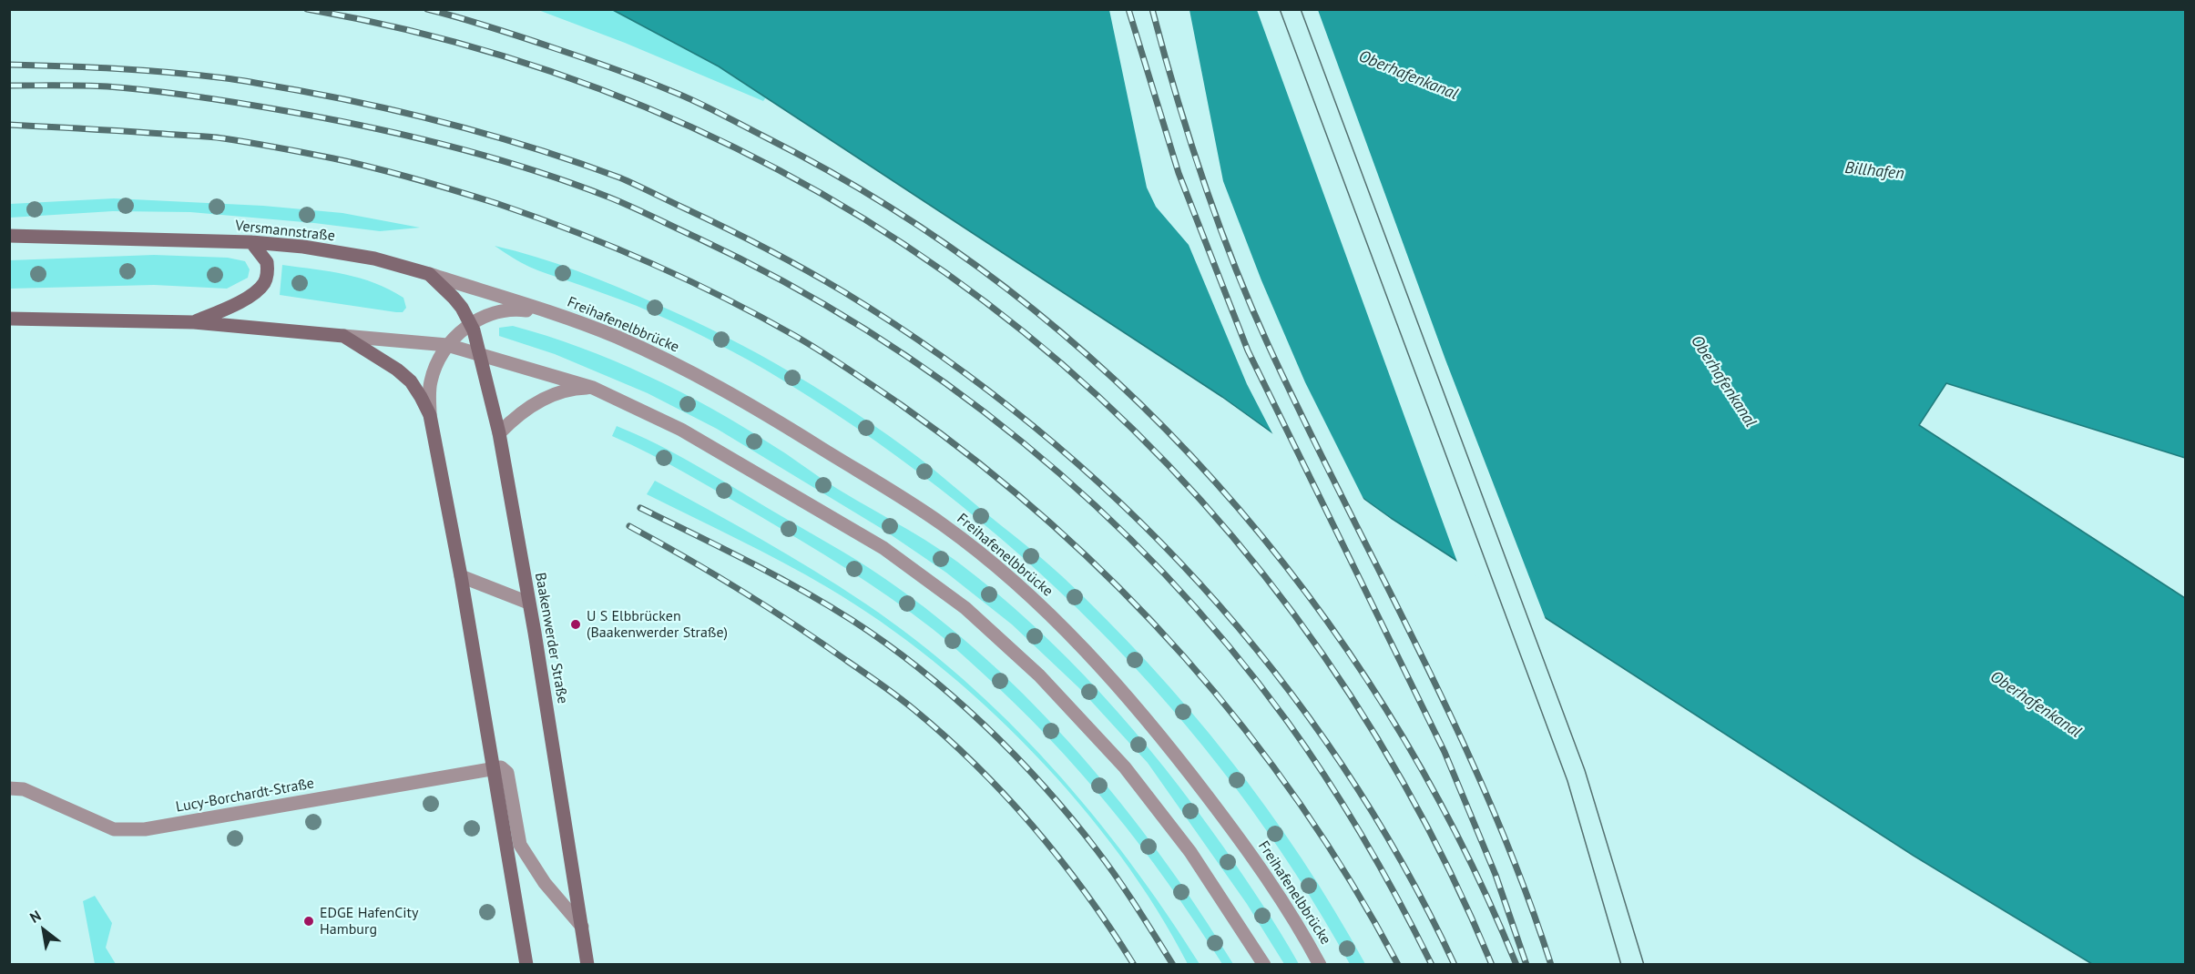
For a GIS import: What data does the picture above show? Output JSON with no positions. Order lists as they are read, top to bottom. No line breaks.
{"streets":{"main road":["Versmannstraße","Baakenwerder Straße"],"street":["Freihafenelbbrücke","Lucy-Borchardt-Straße"]},"crossings":[["Versmannstraße","Freihafenelbbrücke"],["Versmannstraße","Baakenwerder Straße"]],"water":["Oberhafenkanal","Billhafen"],"places":["U S Elbbrücken (Baakenwerder Straße)","EDGE HafenCity Hamburg"],"north":"top left"}
